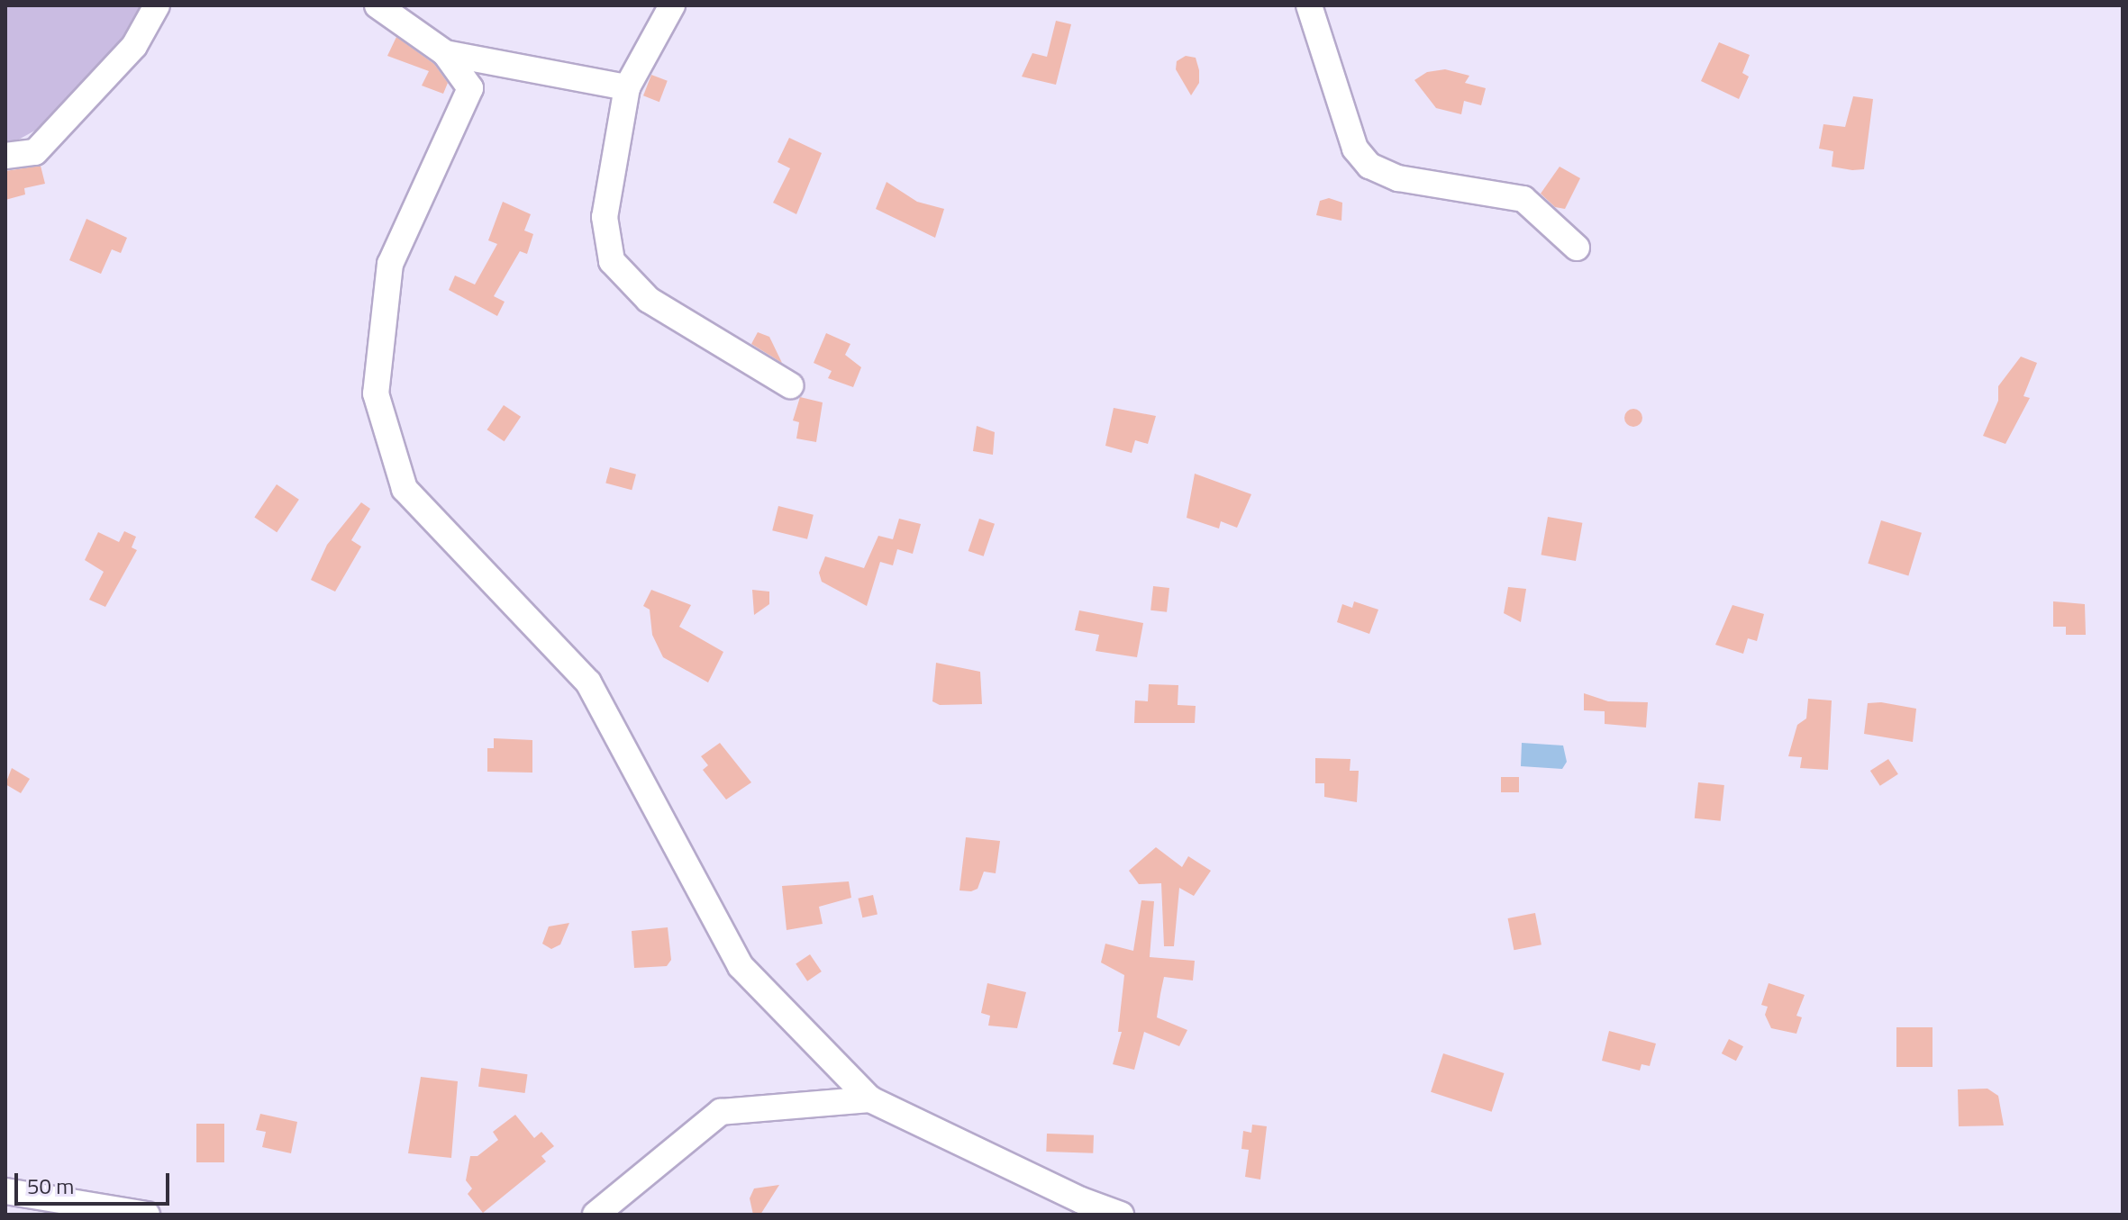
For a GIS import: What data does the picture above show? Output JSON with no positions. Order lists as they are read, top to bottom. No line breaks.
{"scale_bar":"50 m"}
